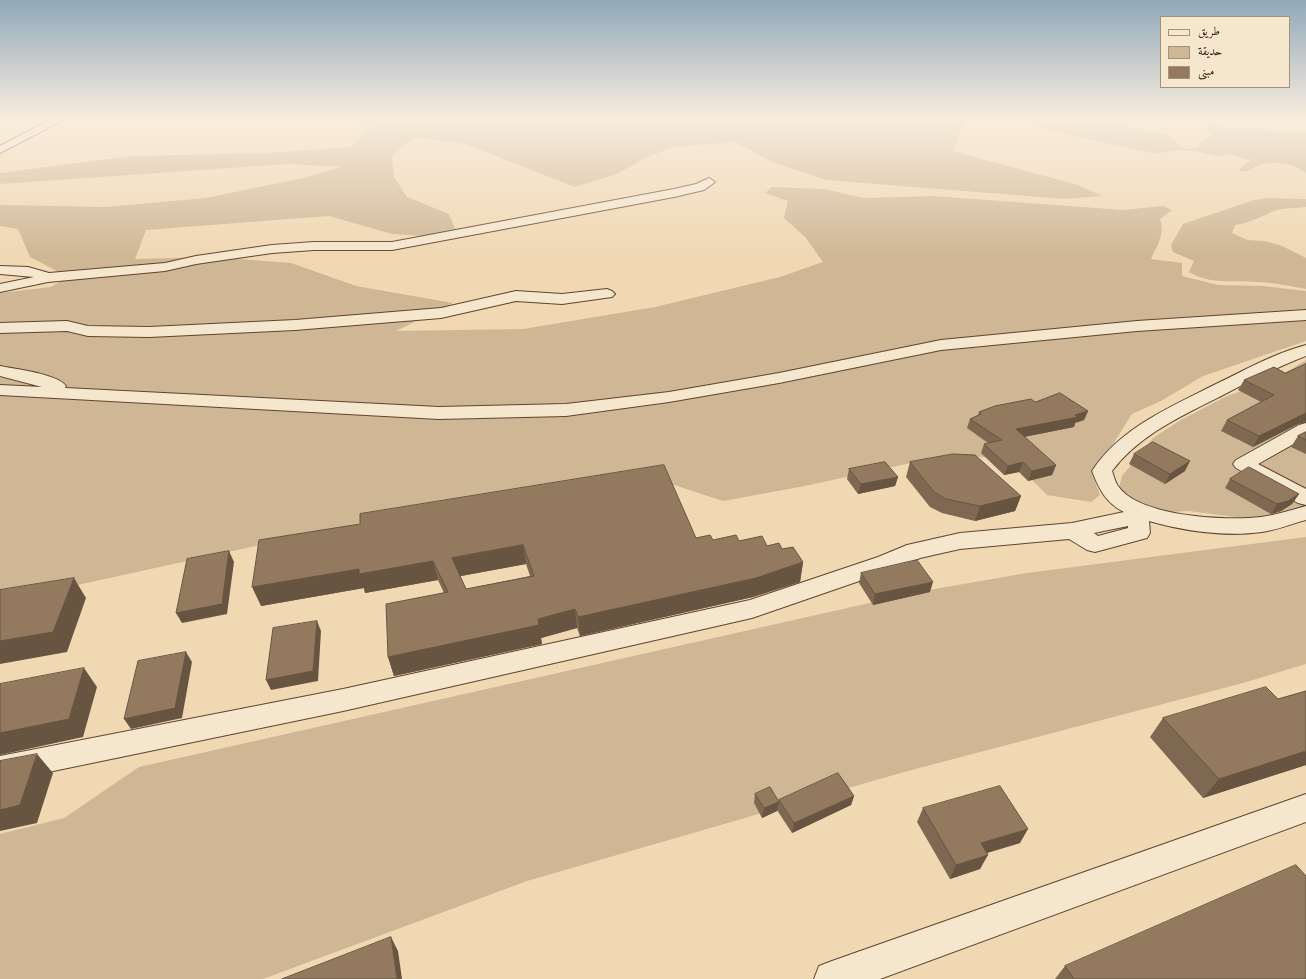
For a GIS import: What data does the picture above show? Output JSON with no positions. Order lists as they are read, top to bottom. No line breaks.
{"legend":["طريق","حديقة","مبنى"]}
